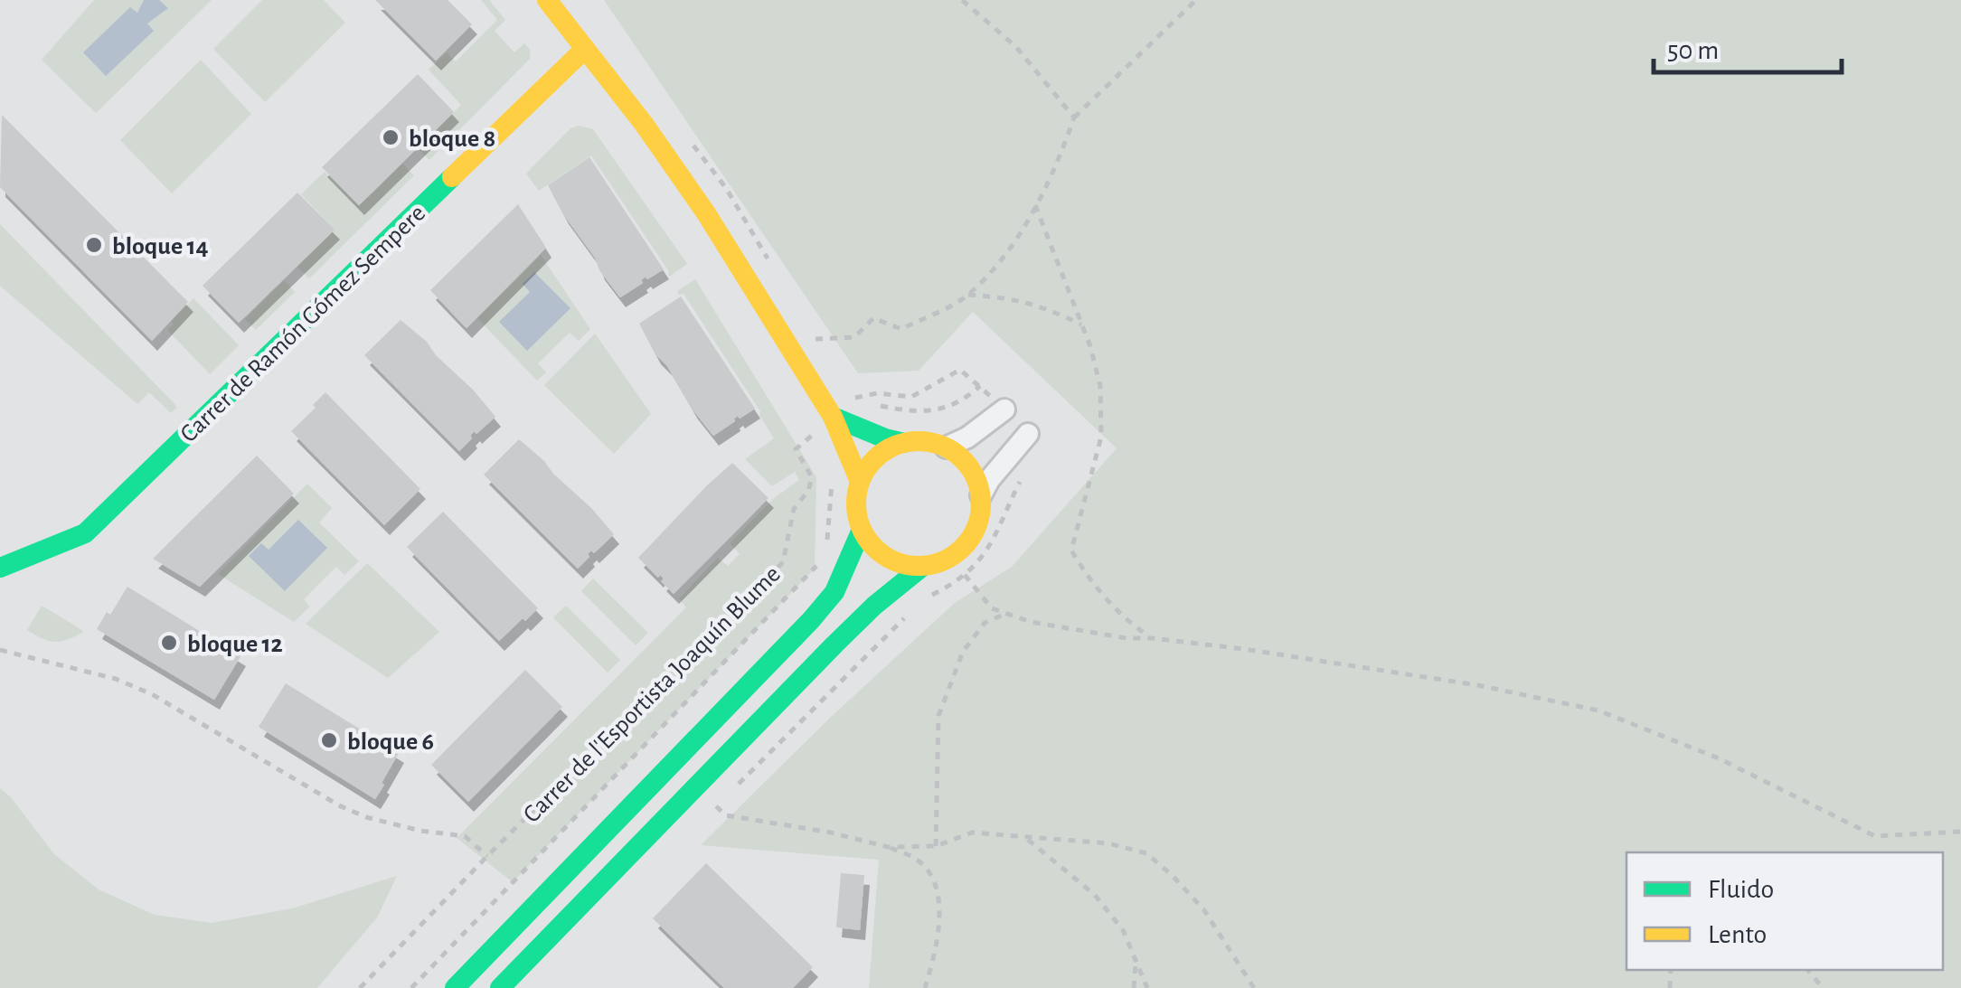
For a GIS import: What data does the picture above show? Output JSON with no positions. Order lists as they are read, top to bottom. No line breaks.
{"streets":{"main road":["Carrer de Ramón Gómez Sempere"],"path":["Carrer de l'Esportista Joaquín Blume"]},"places":["bloque 8","bloque 14","bloque 12","bloque 6"],"legend":["Fluido","Lento"],"scale_bar":"50 m"}
